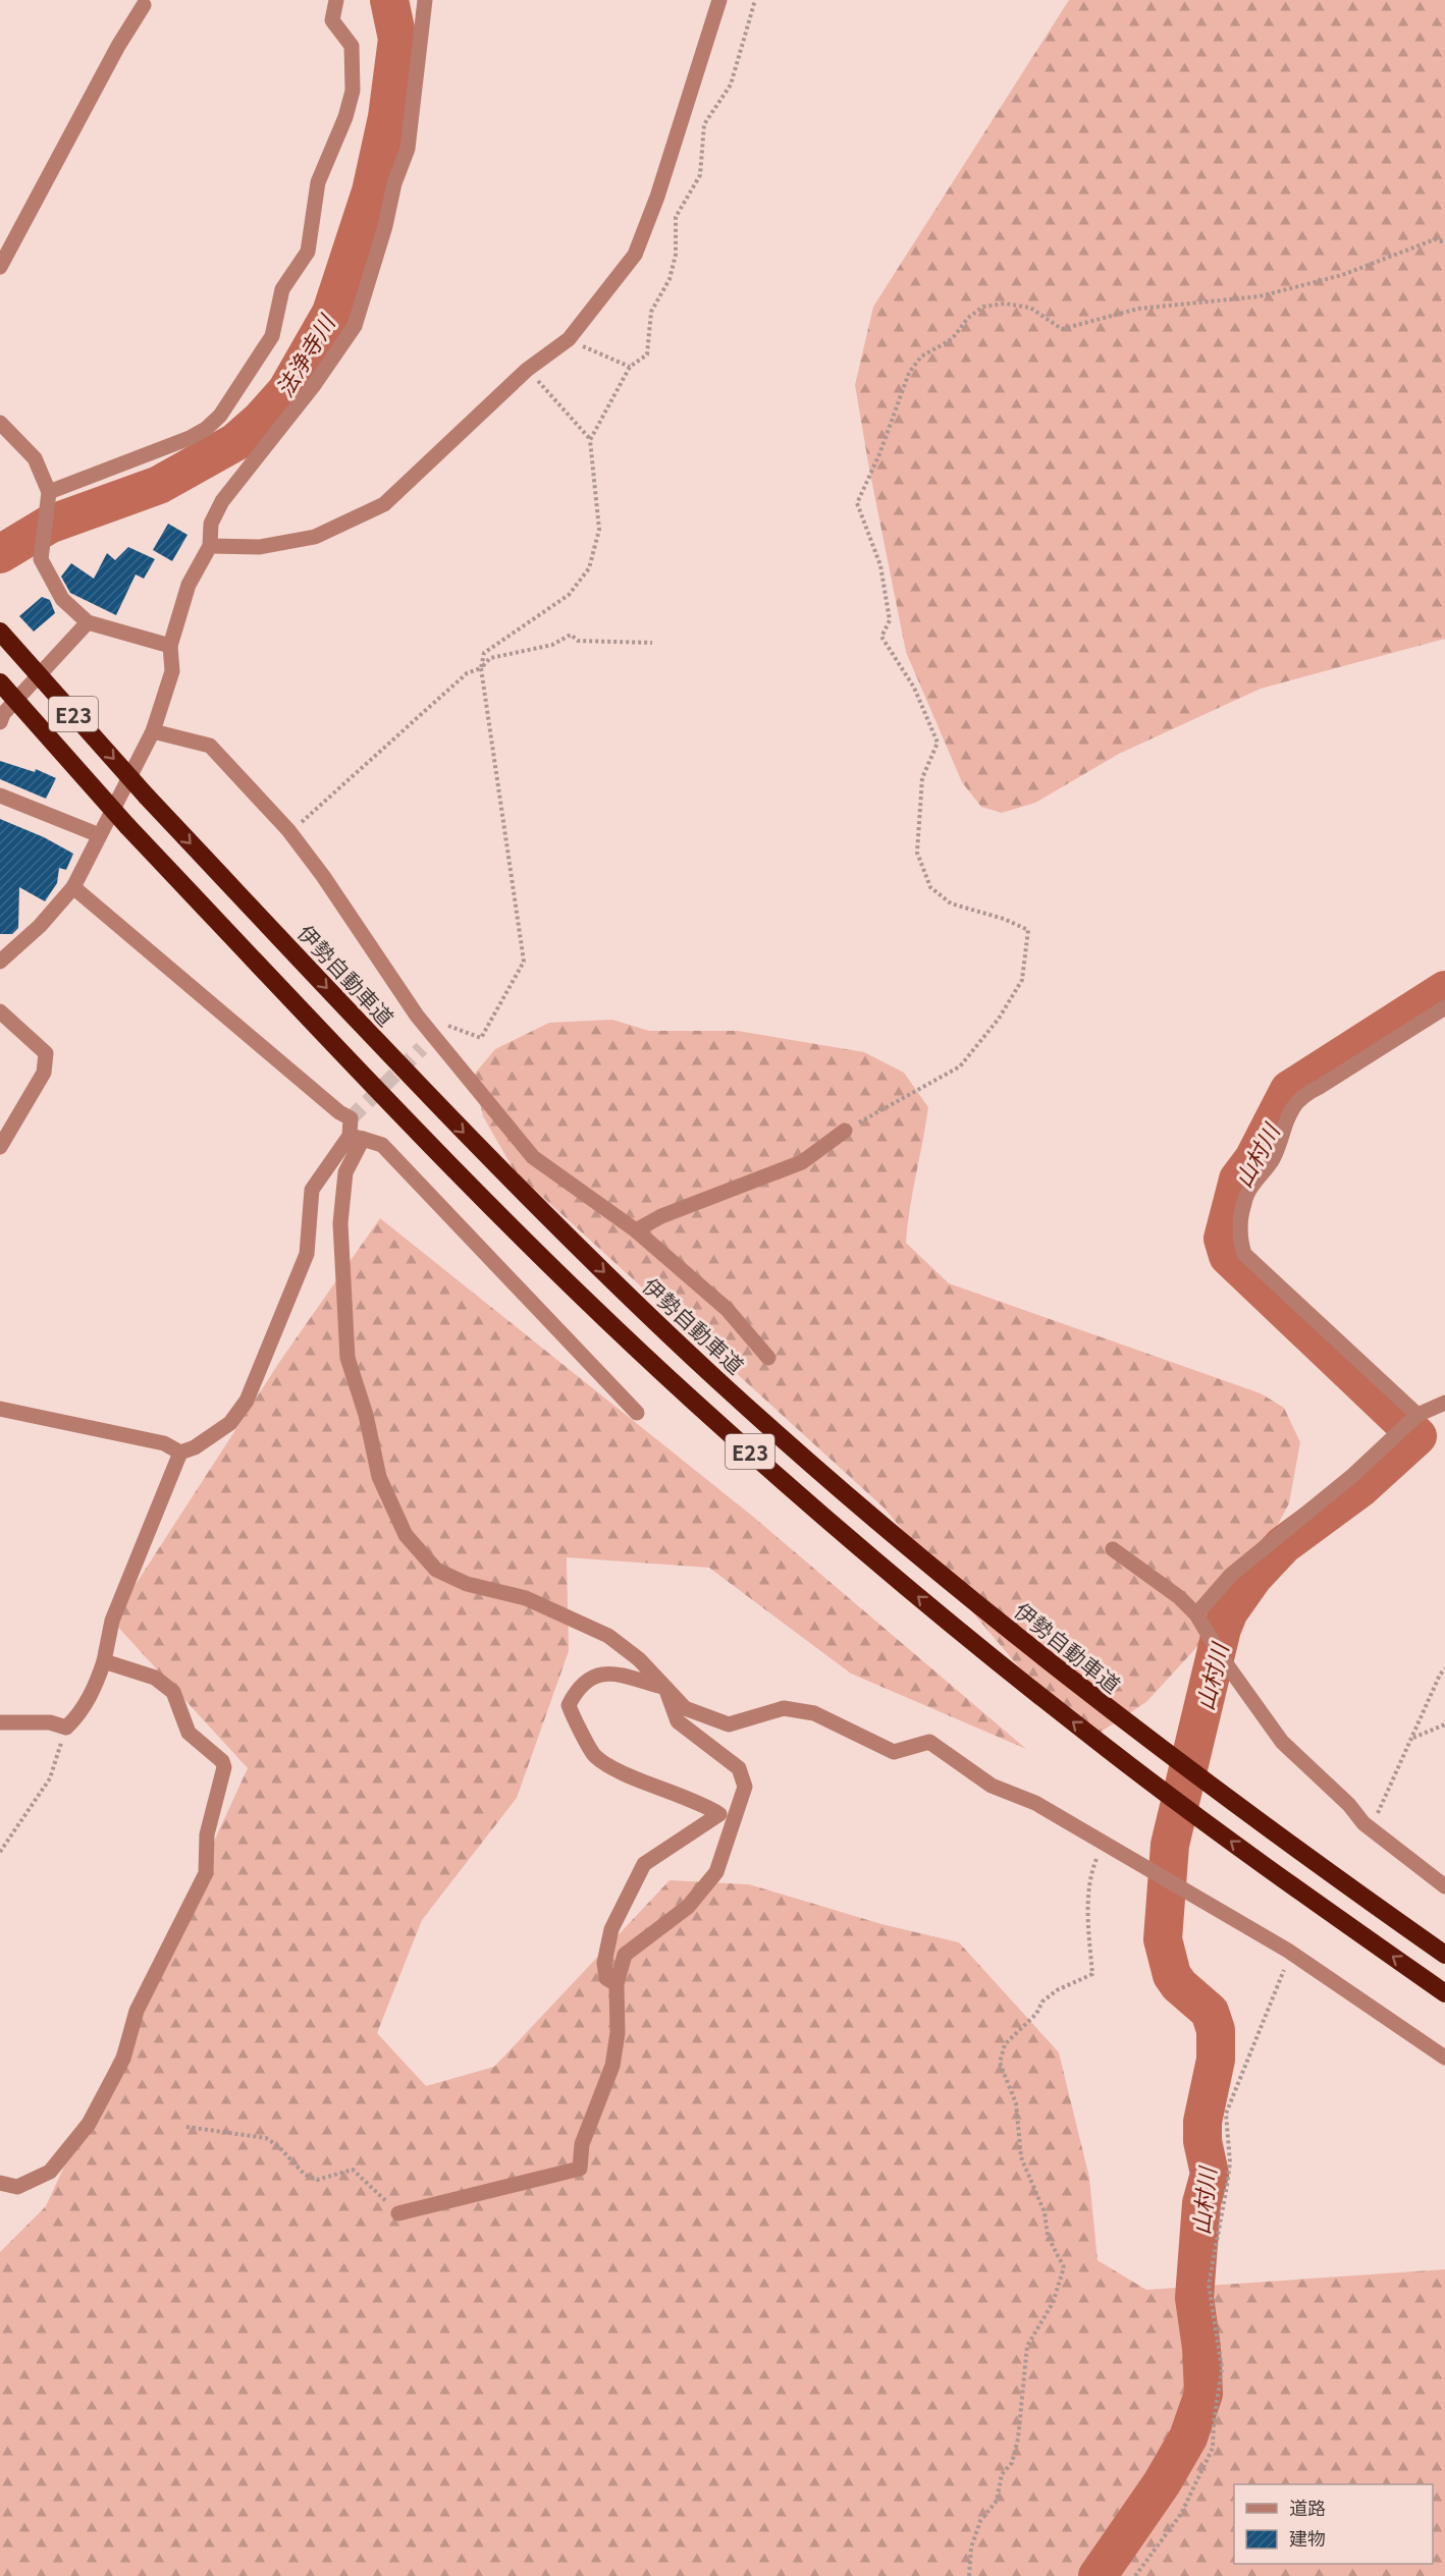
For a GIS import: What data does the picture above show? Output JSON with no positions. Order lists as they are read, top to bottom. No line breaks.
{"streets":{"highway":["E23","伊勢自動車道"]},"water":["法浄寺川","山村川"],"legend":["道路","建物"]}
